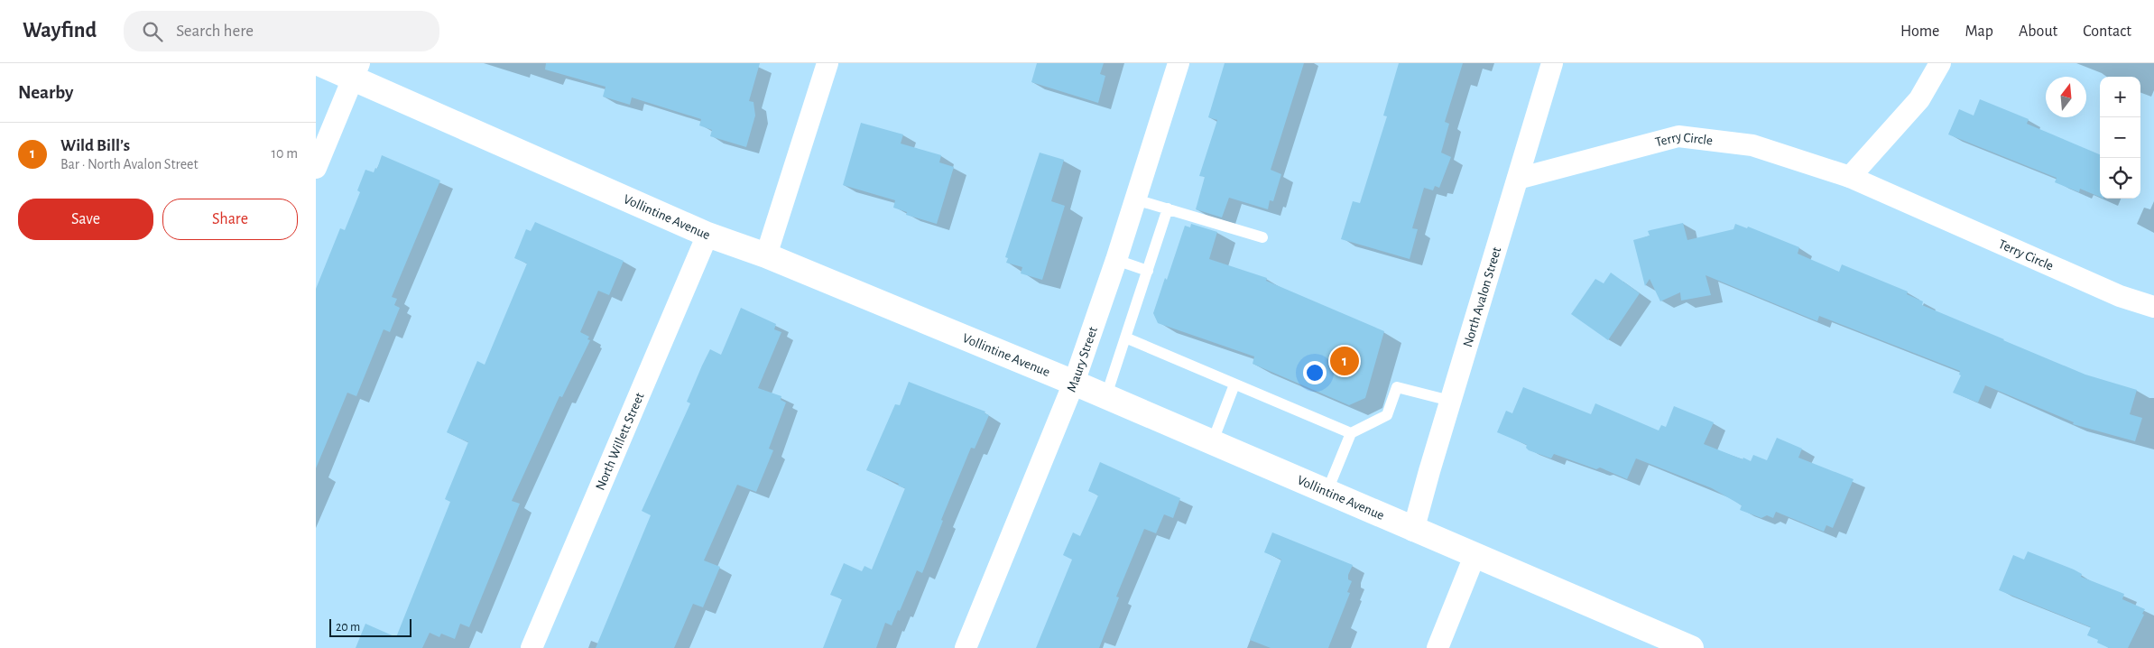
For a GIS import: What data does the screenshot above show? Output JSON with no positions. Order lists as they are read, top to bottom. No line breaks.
{"streets":{"street":["Terry Circle","Vollintine Avenue","North Avalon Street","Maury Street","North Willett Street"]},"crossings":[["Terry Circle","North Avalon Street"],["Vollintine Avenue","North Avalon Street"],["Vollintine Avenue","Maury Street"],["Vollintine Avenue","North Willett Street"]],"scale_bar":"20 m","north":"top","page":{"header":"Wayfind","search":"Search here","nav":["Home","Map","About","Contact"],"heading":"Nearby","map_buttons":["+","−"],"list":[{"mark":"1","name":"Wild Bill’s","note":"Bar · North Avalon Street","value":"10 m"}],"buttons":["Save","Share"],"pins":"1","scale":"20 m"}}
